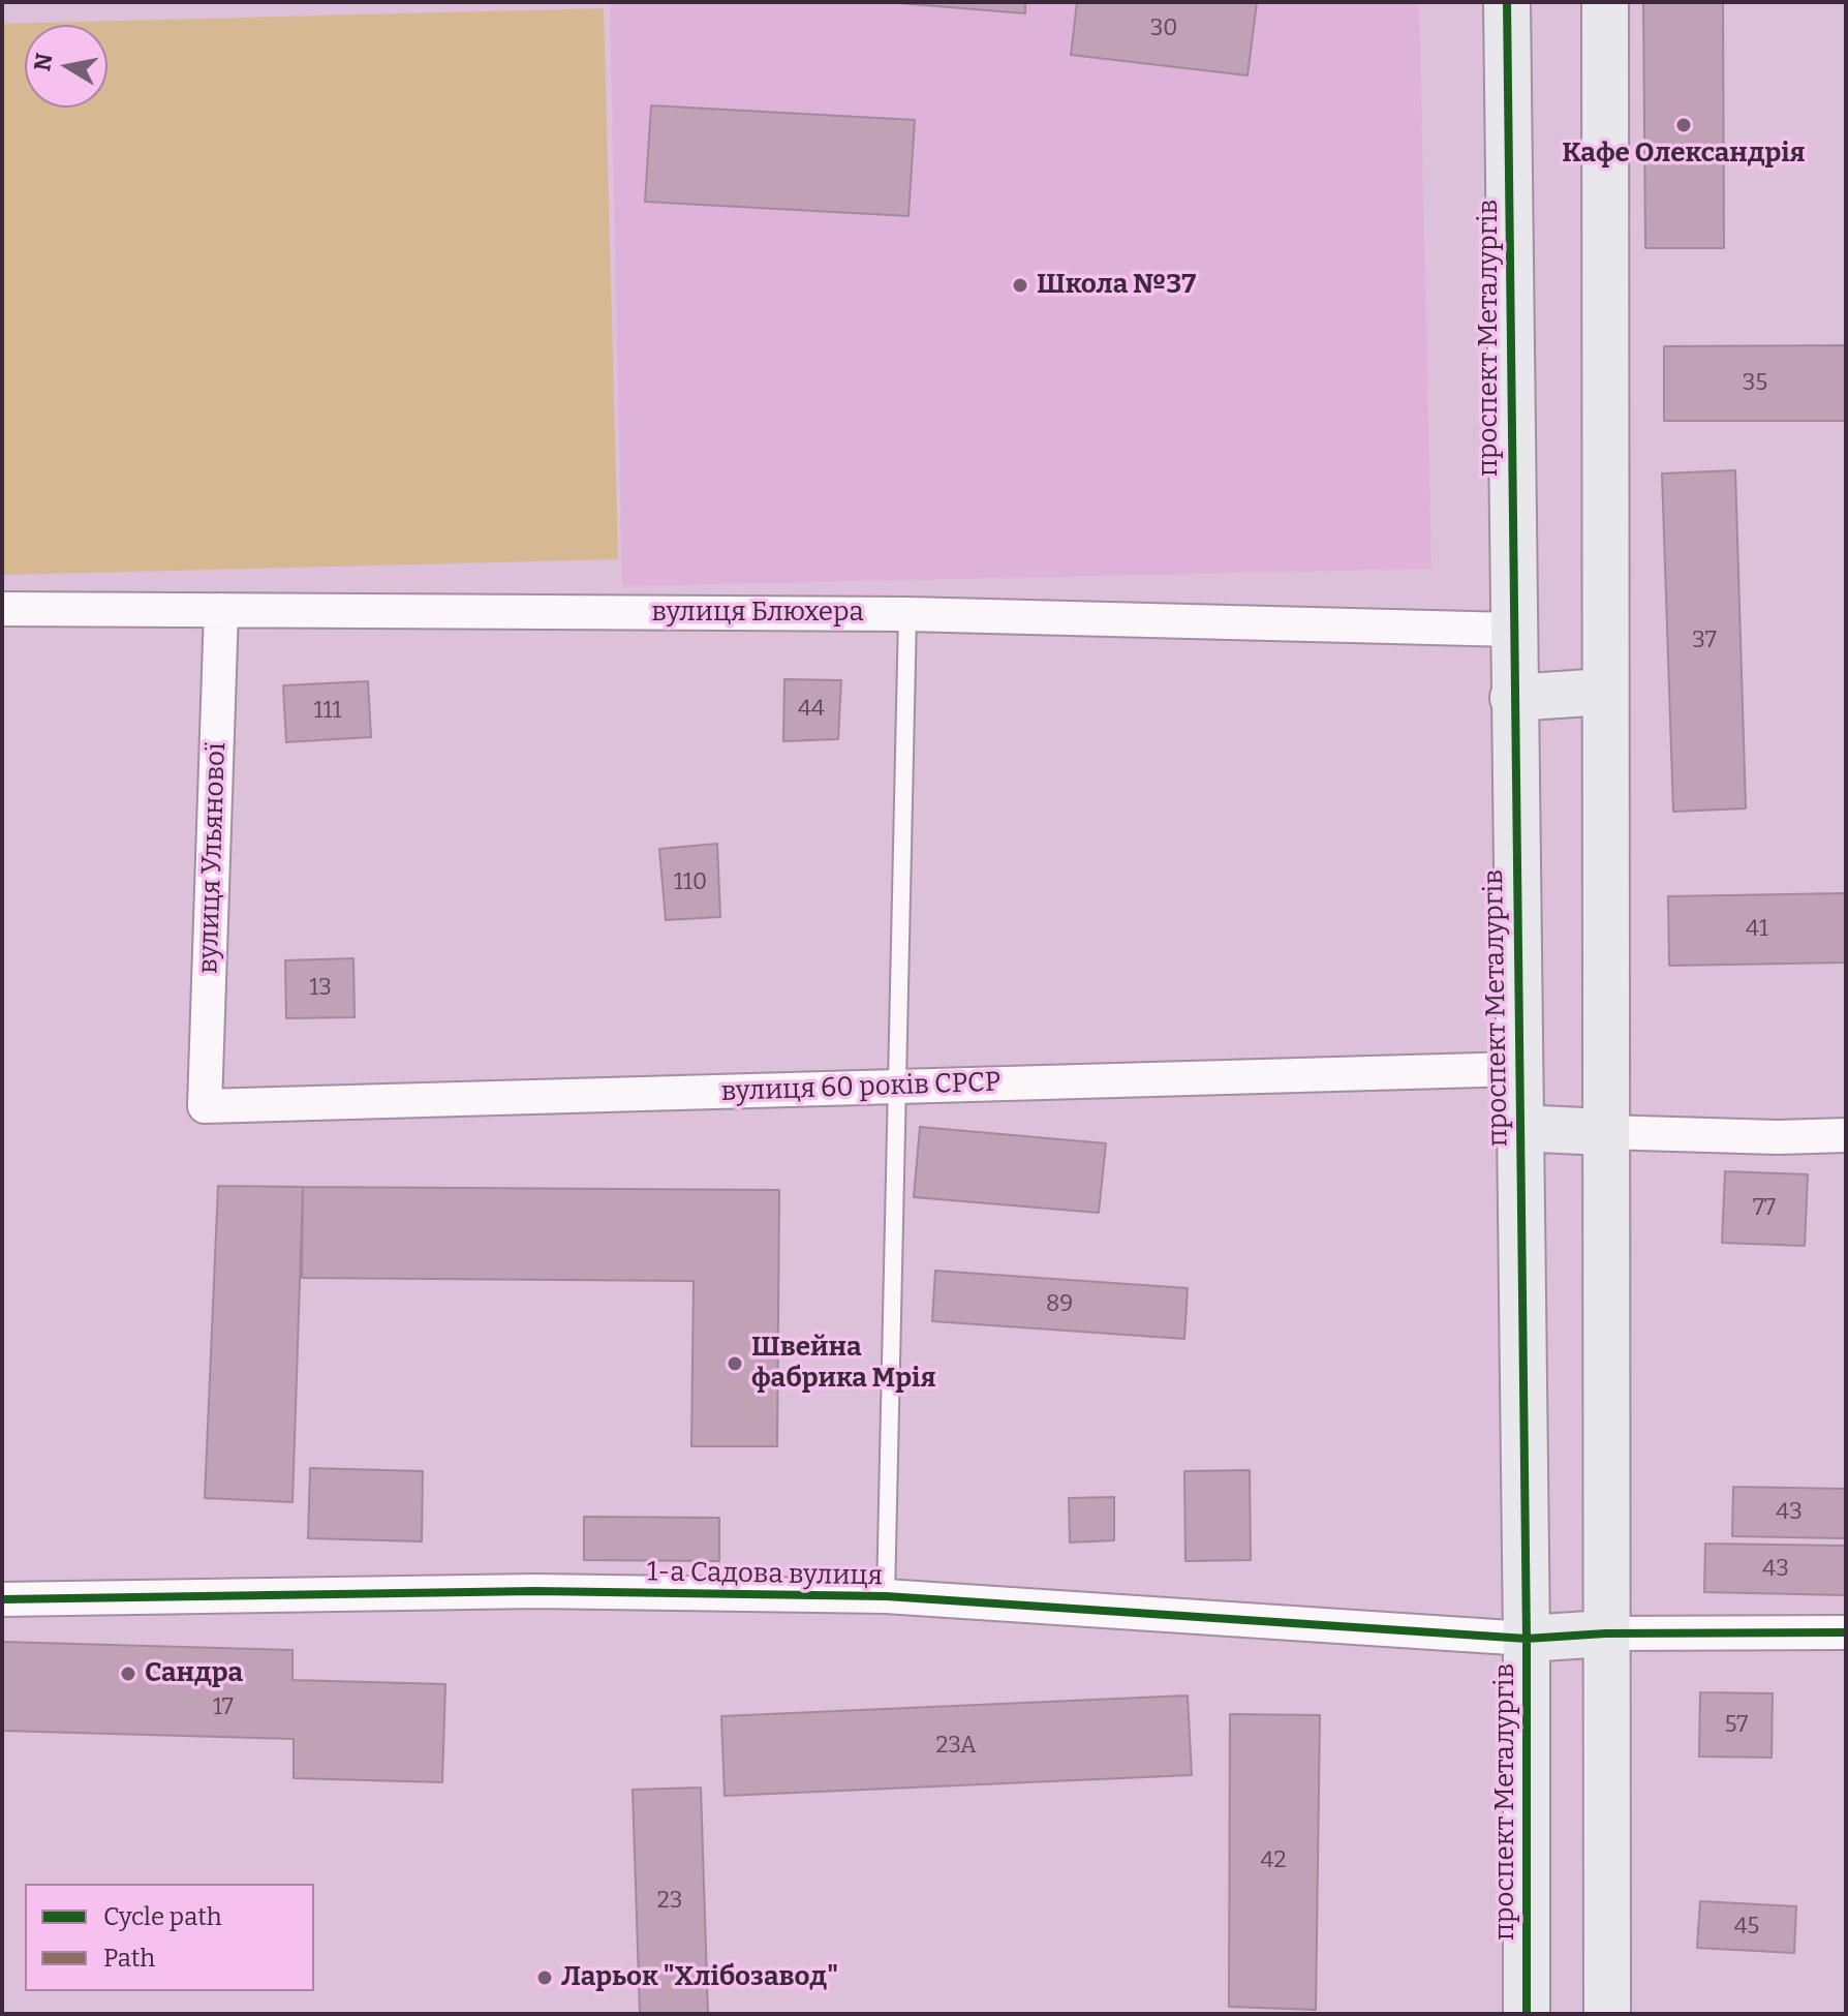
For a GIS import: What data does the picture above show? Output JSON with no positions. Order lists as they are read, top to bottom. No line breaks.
{"streets":{"street":["проспект Металургів","вулиця Блюхера","вулиця Ульянової","вулиця 60 років СРСР","1-а Садова вулиця"]},"crossings":[["проспект Металургів","вулиця Блюхера"],["проспект Металургів","вулиця 60 років СРСР"],["проспект Металургів","1-а Садова вулиця"],["вулиця Блюхера","вулиця Ульянової"],["вулиця Ульянової","вулиця 60 років СРСР"]],"places":["Кафе Олександрія","Школа №37","Швейна фабрика Мрія","Сандра","Ларьок \"Хлібозавод\""],"house_numbers":["30","35","37","44","111","110","41","13","77","89","43","43","17","57","23А","42","23","45"],"legend":["Cycle path","Path"],"north":"left"}
